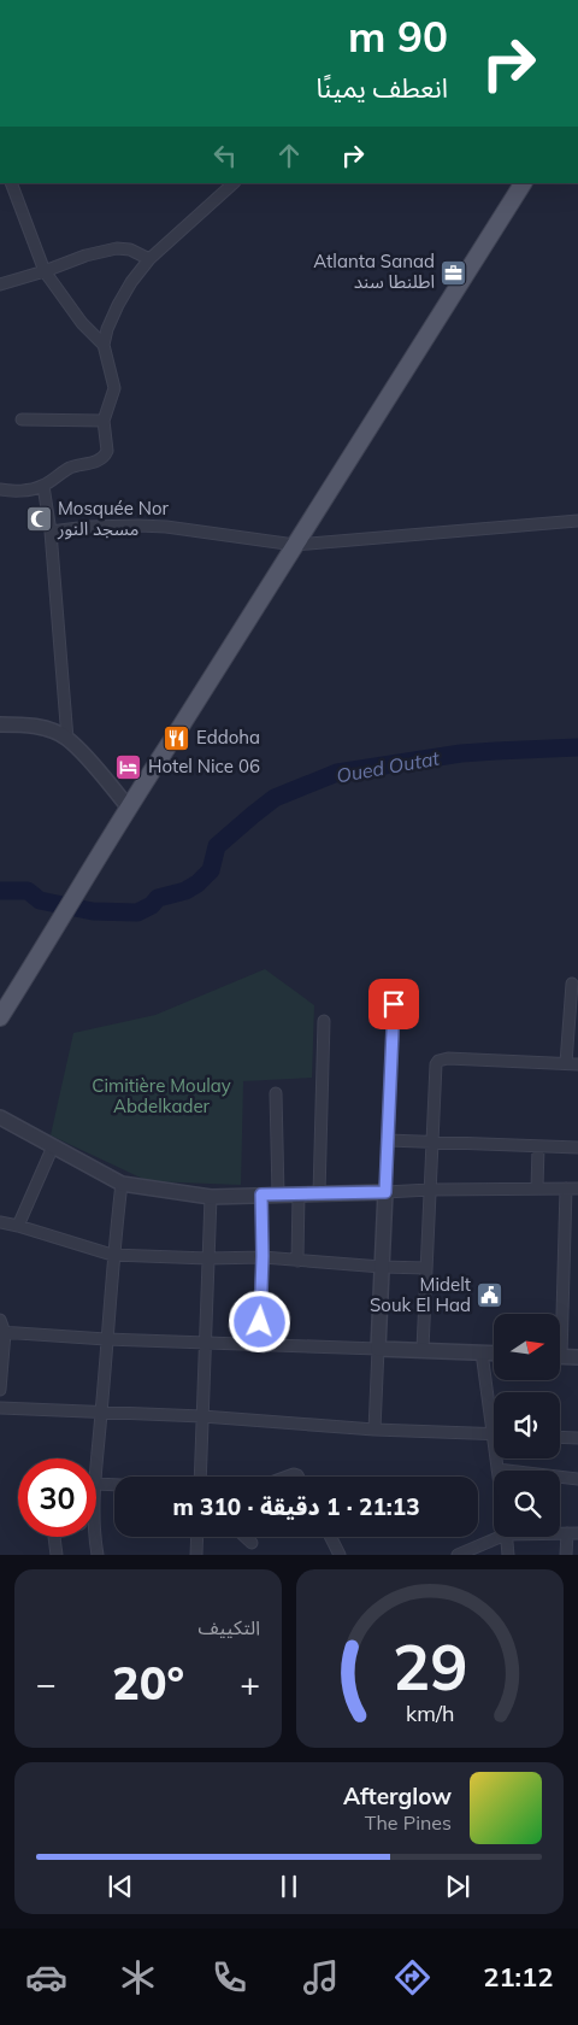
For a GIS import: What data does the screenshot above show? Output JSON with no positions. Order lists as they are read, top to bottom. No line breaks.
{"water":["Oued Outat"],"parks":["Cimitière Moulay Abdelkader"],"places":{"office":["Atlanta Sanad اطلنطا سند"],"mosque":["Mosquée Nor مسجد النور"],"restaurant":["Eddoha"],"hotel":["Hotel Nice 06"],"public building":["Midelt Souk El Had"]},"north":"right","page":{"turn":["90 m","انعطف يمينًا"],"limit":"30","trip":"21:13 · 1 دقيقة · 310 m","tile":"التكييف","heat":["−","20°","+"],"song":["Afterglow","The Pines"],"tabs":"21:12","gauge":["29","km/h"]}}
